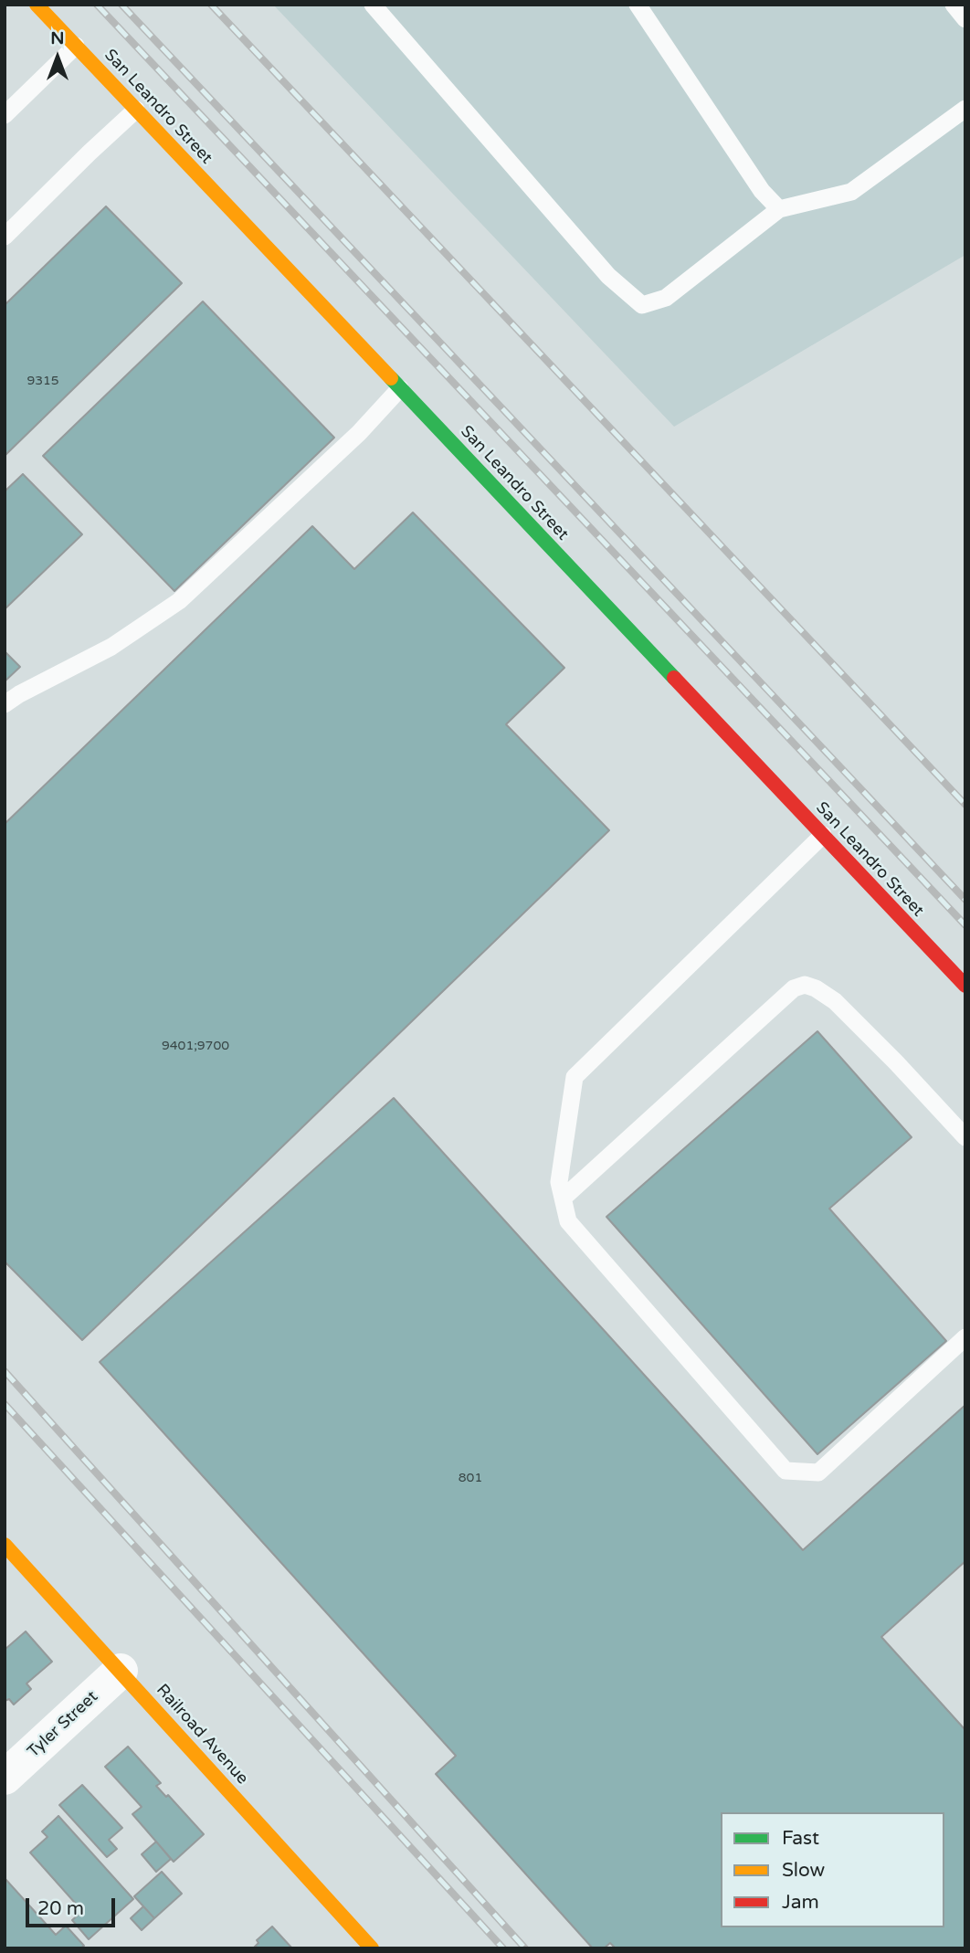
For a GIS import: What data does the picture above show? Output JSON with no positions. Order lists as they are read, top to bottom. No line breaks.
{"streets":{"main road":["San Leandro Street","Railroad Avenue"],"street":["Tyler Street"]},"crossings":[["Tyler Street","Railroad Avenue"]],"house_numbers":["9315","9401;9700","801"],"legend":["Fast","Slow","Jam"],"scale_bar":"20 m","north":"top"}
